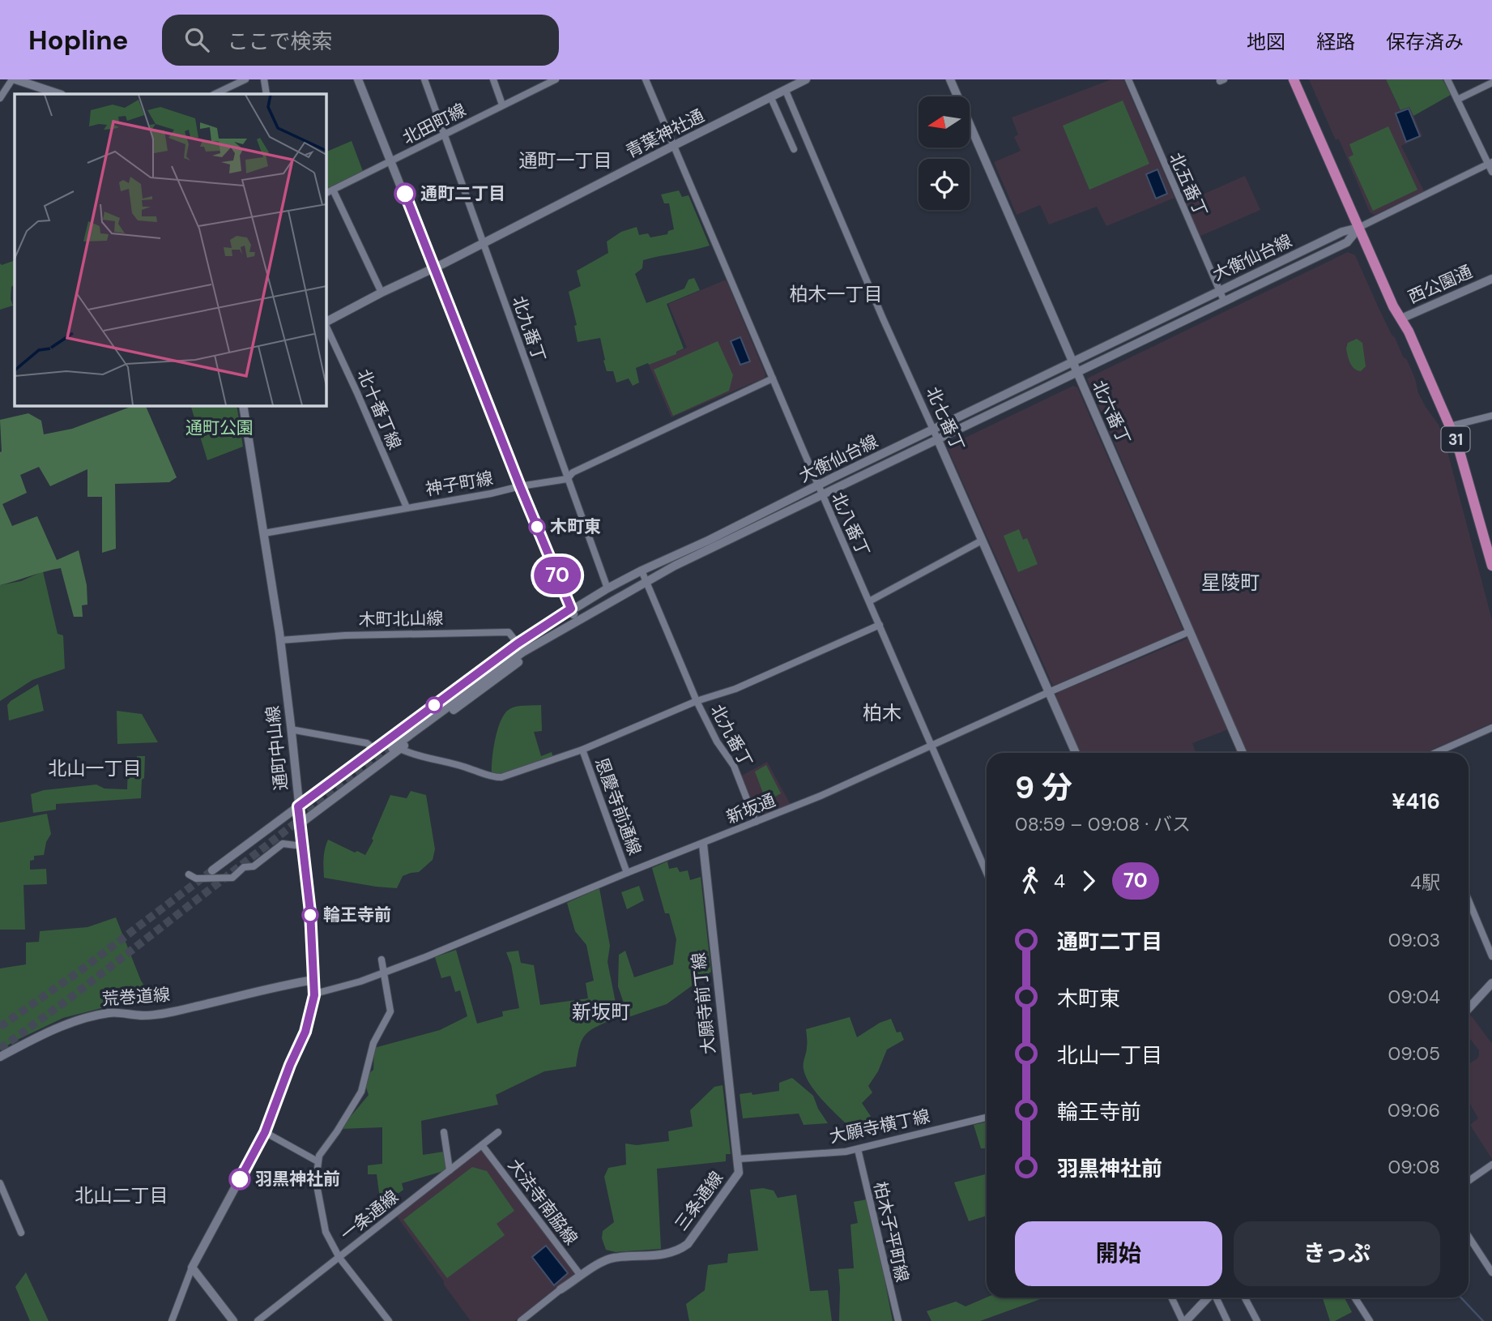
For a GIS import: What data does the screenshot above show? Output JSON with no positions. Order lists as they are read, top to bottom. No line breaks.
{"streets":{"main road":["31"],"street":["北田町線","青葉神社通","北五番丁","大衡仙台線","西公園通","北九番丁","北十番丁線","北六番丁","北七番丁","神子町線","北八番丁","木町北山線","通町中山線","恩慶寺前通線","新坂通","荒巻道線","大願寺前丁線","大願寺横丁線","三条通線","大法寺南脇線","一条通線","柏木子平町線"]},"crossings":[["北田町線","北九番丁"],["青葉神社通","北九番丁"],["青葉神社通","北七番丁"],["青葉神社通","北八番丁"],["北五番丁","大衡仙台線"],["大衡仙台線","北九番丁"],["大衡仙台線","北六番丁"],["大衡仙台線","北七番丁"],["大衡仙台線","31"],["大衡仙台線","北八番丁"],["大衡仙台線","木町北山線"],["大衡仙台線","通町中山線"],["西公園通","31"],["北九番丁","神子町線"],["北九番丁","新坂通"],["北十番丁線","神子町線"],["北六番丁","新坂通"],["北七番丁","新坂通"],["神子町線","北八番丁"],["神子町線","通町中山線"],["北八番丁","新坂通"],["木町北山線","通町中山線"],["通町中山線","新坂通"],["通町中山線","荒巻道線"],["恩慶寺前通線","新坂通"],["新坂通","大願寺前丁線"],["大願寺前丁線","大願寺横丁線"],["大願寺前丁線","三条通線"],["大願寺横丁線","三条通線"],["大願寺横丁線","柏木子平町線"],["三条通線","大法寺南脇線"],["大法寺南脇線","一条通線"]],"districts":["通町一丁目","柏木一丁目","星陵町","柏木","北山一丁目","新坂町","北山二丁目"],"parks":["通町公園"],"places":["通町二丁目","木町東","輪王寺前","羽黒神社前"],"lines":["bus line 70"],"north":"left","page":{"header":"Hopline","search":"ここで検索","nav":["地図","経路","保存済み"],"on_map":"70","heading":["9 分","08:59 – 09:08 · バス","¥416"],"legs":["4","70","4駅"],"list":[{"name":"通町二丁目","value":"09:03"},{"name":"木町東","value":"09:04"},{"name":"北山一丁目","value":"09:05"},{"name":"輪王寺前","value":"09:06"},{"name":"羽黒神社前","value":"09:08"}],"buttons":["開始","きっぷ"]}}
